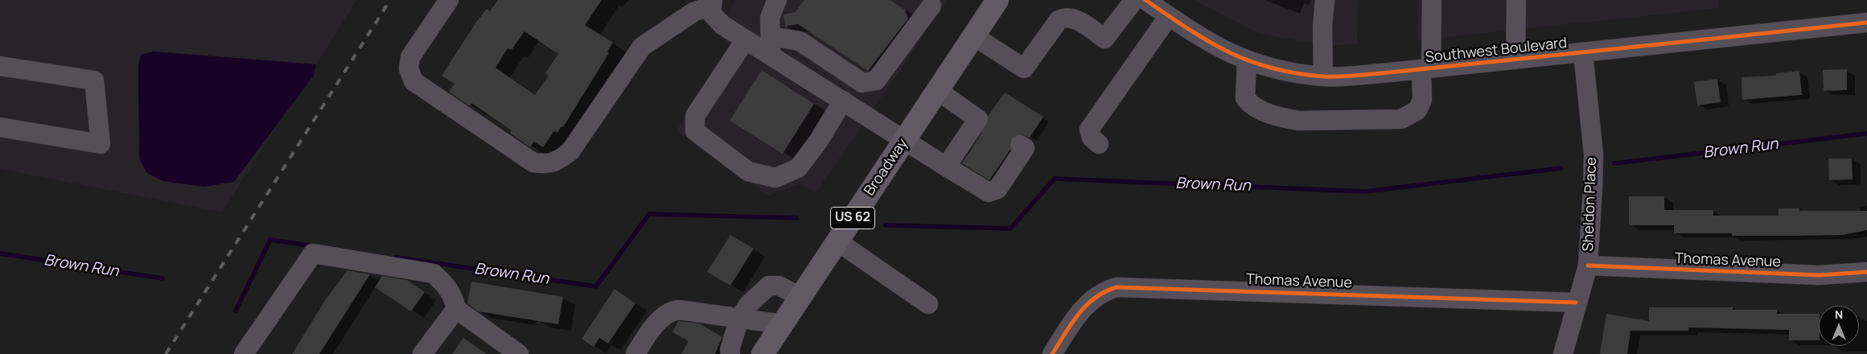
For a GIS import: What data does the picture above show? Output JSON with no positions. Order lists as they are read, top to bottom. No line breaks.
{"streets":{"main road":["Broadway","US 62"],"street":["Southwest Boulevard","Sheldon Place","Thomas Avenue"]},"crossings":[["Southwest Boulevard","Sheldon Place"],["Sheldon Place","Thomas Avenue"]],"water":["Brown Run"],"north":"top"}
